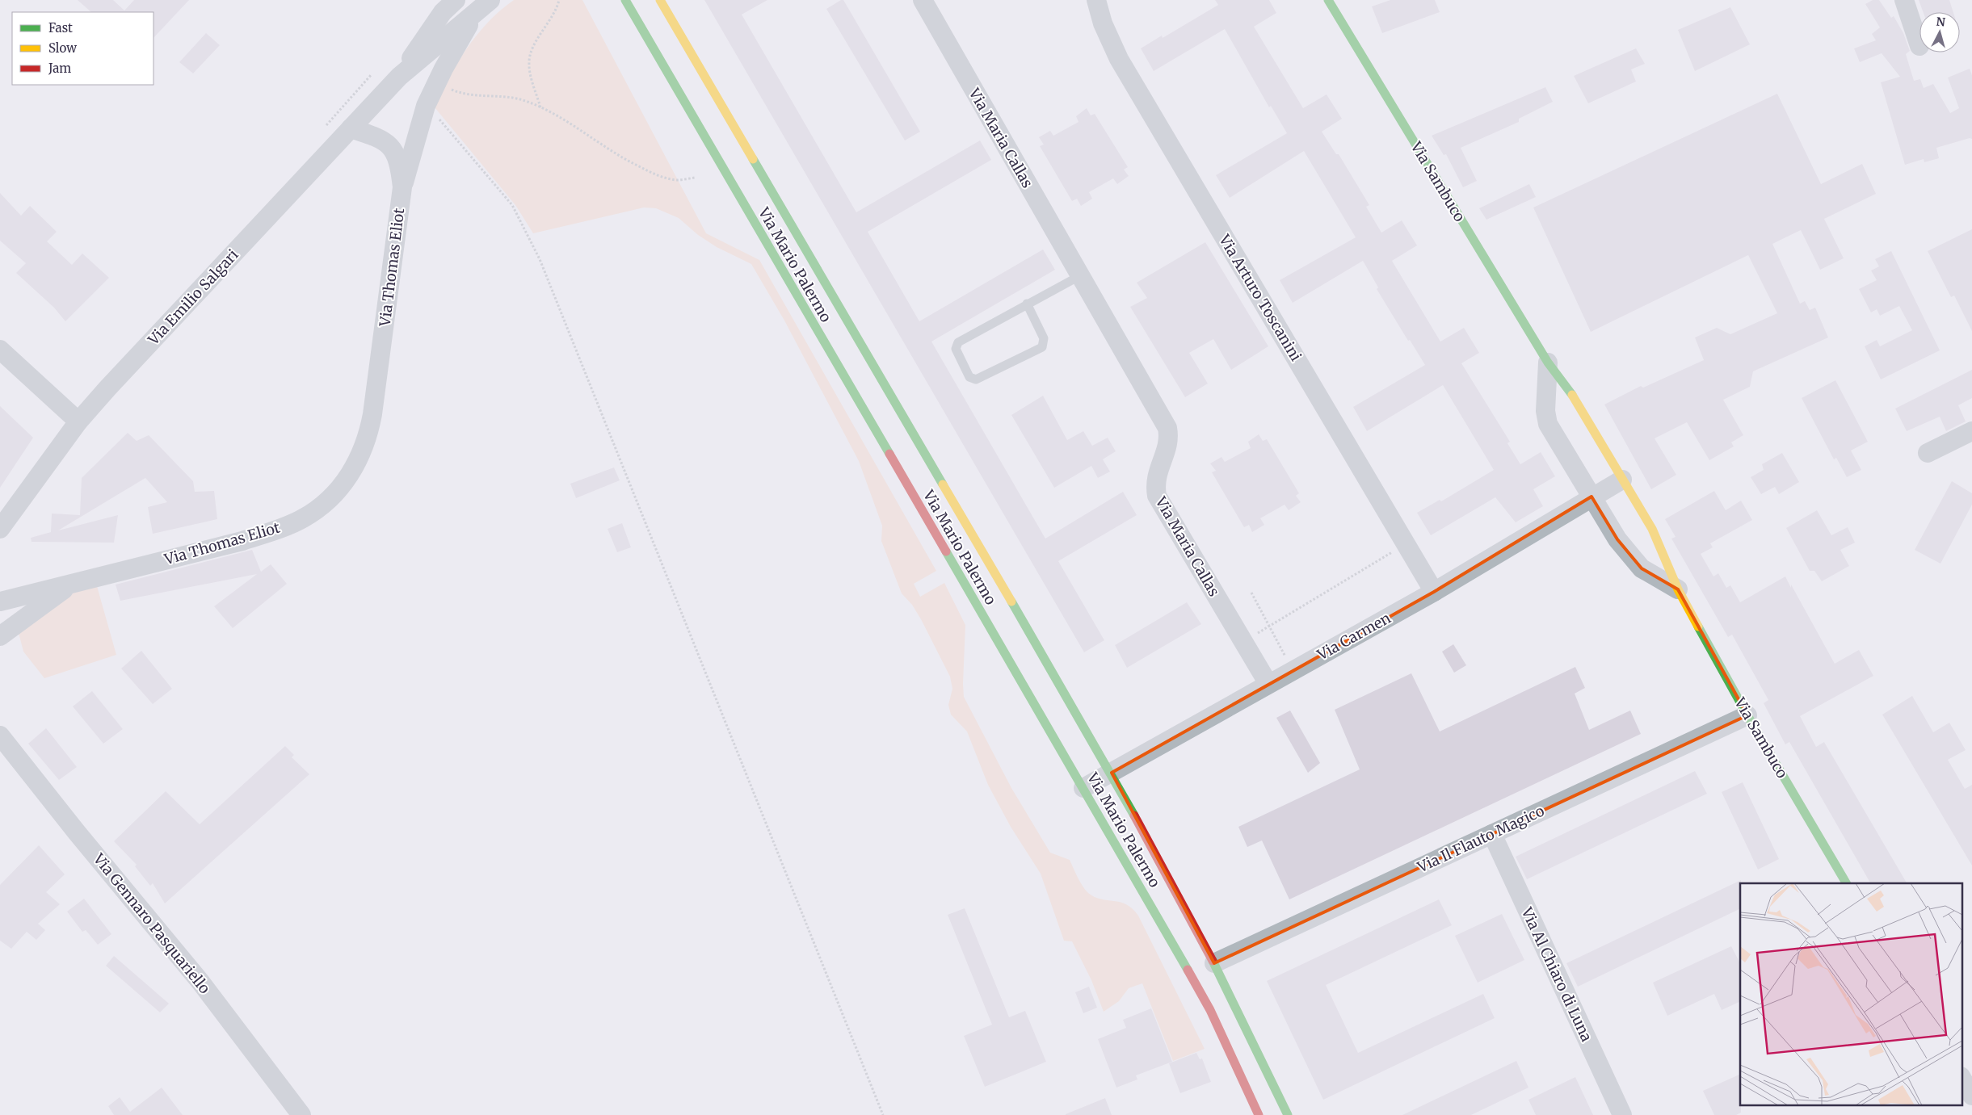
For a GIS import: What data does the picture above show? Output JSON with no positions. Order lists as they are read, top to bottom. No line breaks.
{"streets":{"street":["Via Maria Callas","Via Sambuco","Via Mario Palermo","Via Thomas Eliot","Via Emilio Salgari","Via Arturo Toscanini","Via Carmen","Via Il Flauto Magico","Via Gennaro Pasquariello","Via Al Chiaro di Luna"]},"crossings":[["Via Maria Callas","Via Carmen"],["Via Sambuco","Via Carmen"],["Via Sambuco","Via Il Flauto Magico"],["Via Mario Palermo","Via Carmen"],["Via Mario Palermo","Via Il Flauto Magico"],["Via Thomas Eliot","Via Emilio Salgari"],["Via Arturo Toscanini","Via Carmen"],["Via Il Flauto Magico","Via Al Chiaro di Luna"]],"legend":["Fast","Slow","Jam"],"north":"top"}
